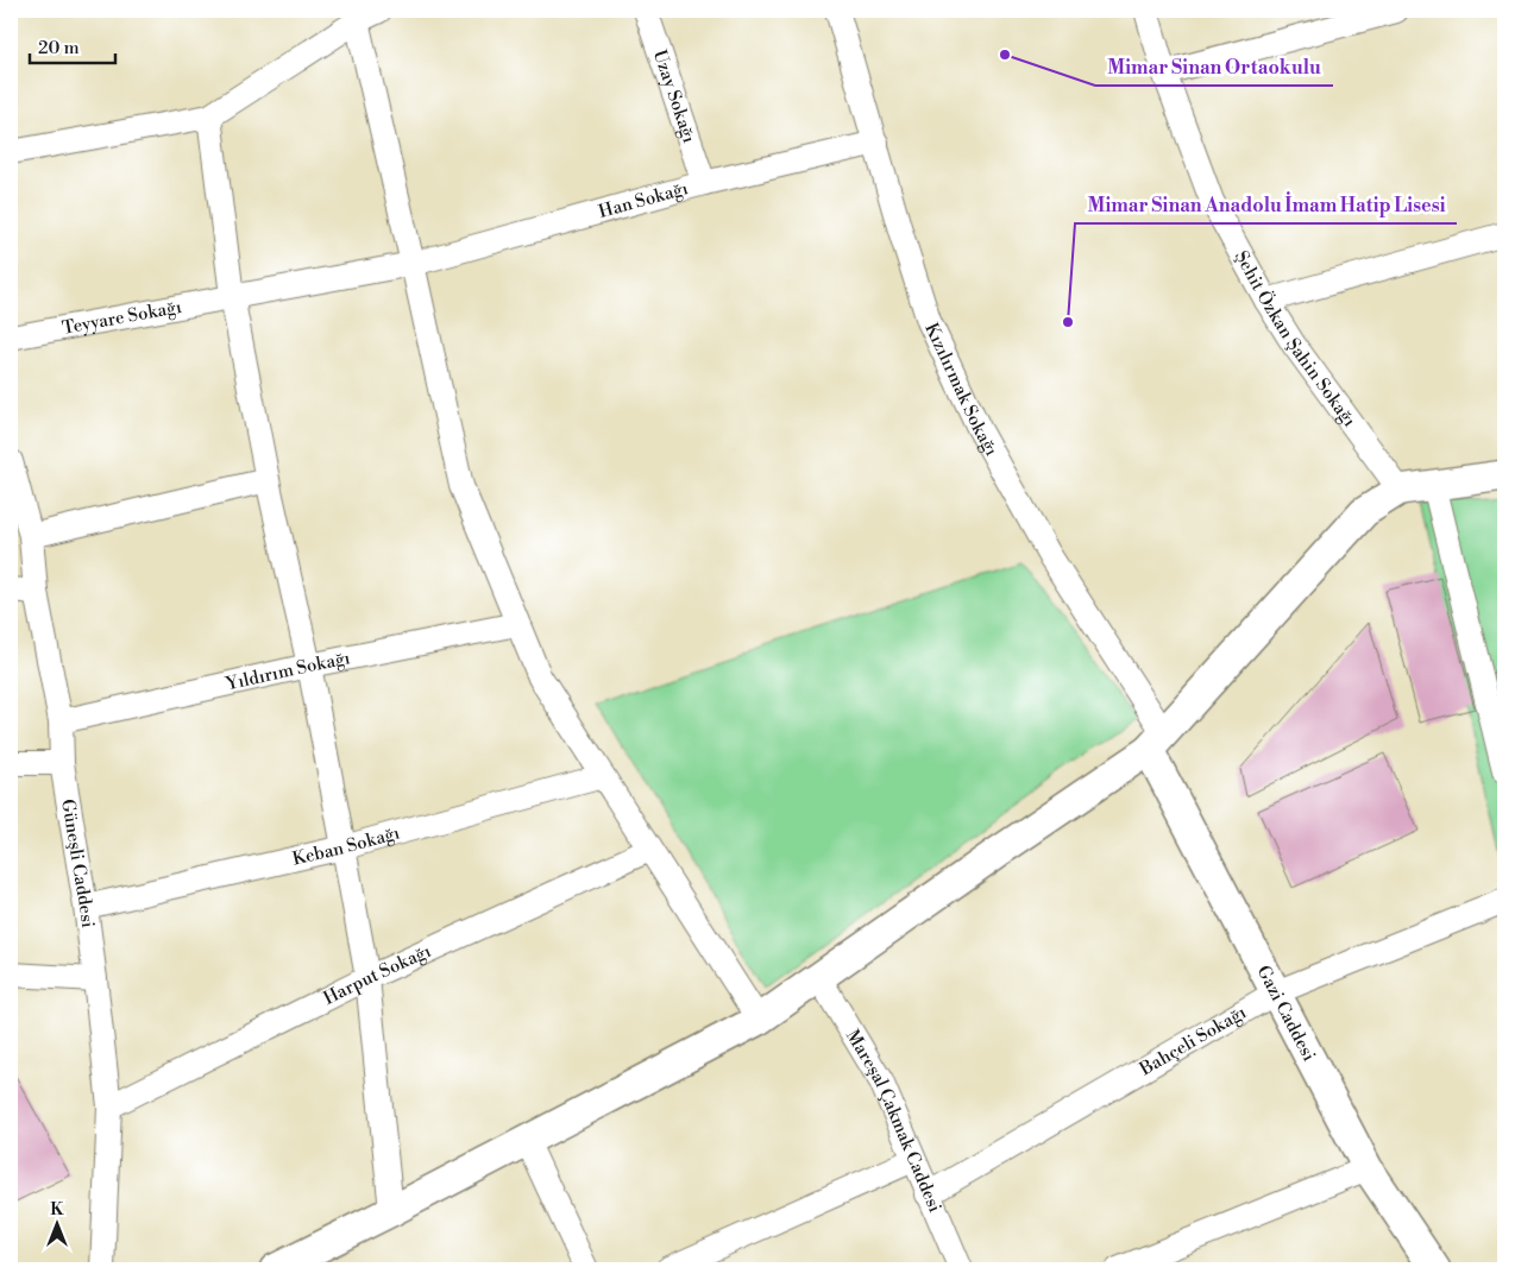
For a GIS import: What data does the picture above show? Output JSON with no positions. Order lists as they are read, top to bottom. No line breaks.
{"streets":{"street":["Uzay Sokağı","Han Sokağı","Teyyare Sokağı","Şehit Özkan Şahin Sokağı","Kızılırmak Sokağı","Yıldırım Sokağı","Keban Sokağı","Güneşli Caddesi","Harput Sokağı","Gazi Caddesi","Bahçeli Sokağı","Mareşal Çakmak Caddesi"]},"crossings":[["Uzay Sokağı","Han Sokağı"],["Han Sokağı","Teyyare Sokağı"],["Han Sokağı","Kızılırmak Sokağı"],["Kızılırmak Sokağı","Gazi Caddesi"],["Yıldırım Sokağı","Güneşli Caddesi"],["Keban Sokağı","Güneşli Caddesi"],["Güneşli Caddesi","Harput Sokağı"],["Gazi Caddesi","Bahçeli Sokağı"],["Bahçeli Sokağı","Mareşal Çakmak Caddesi"]],"places":["Mimar Sinan Ortaokulu","Mimar Sinan Anadolu İmam Hatip Lisesi"],"scale_bar":"20 m","north":"top"}
